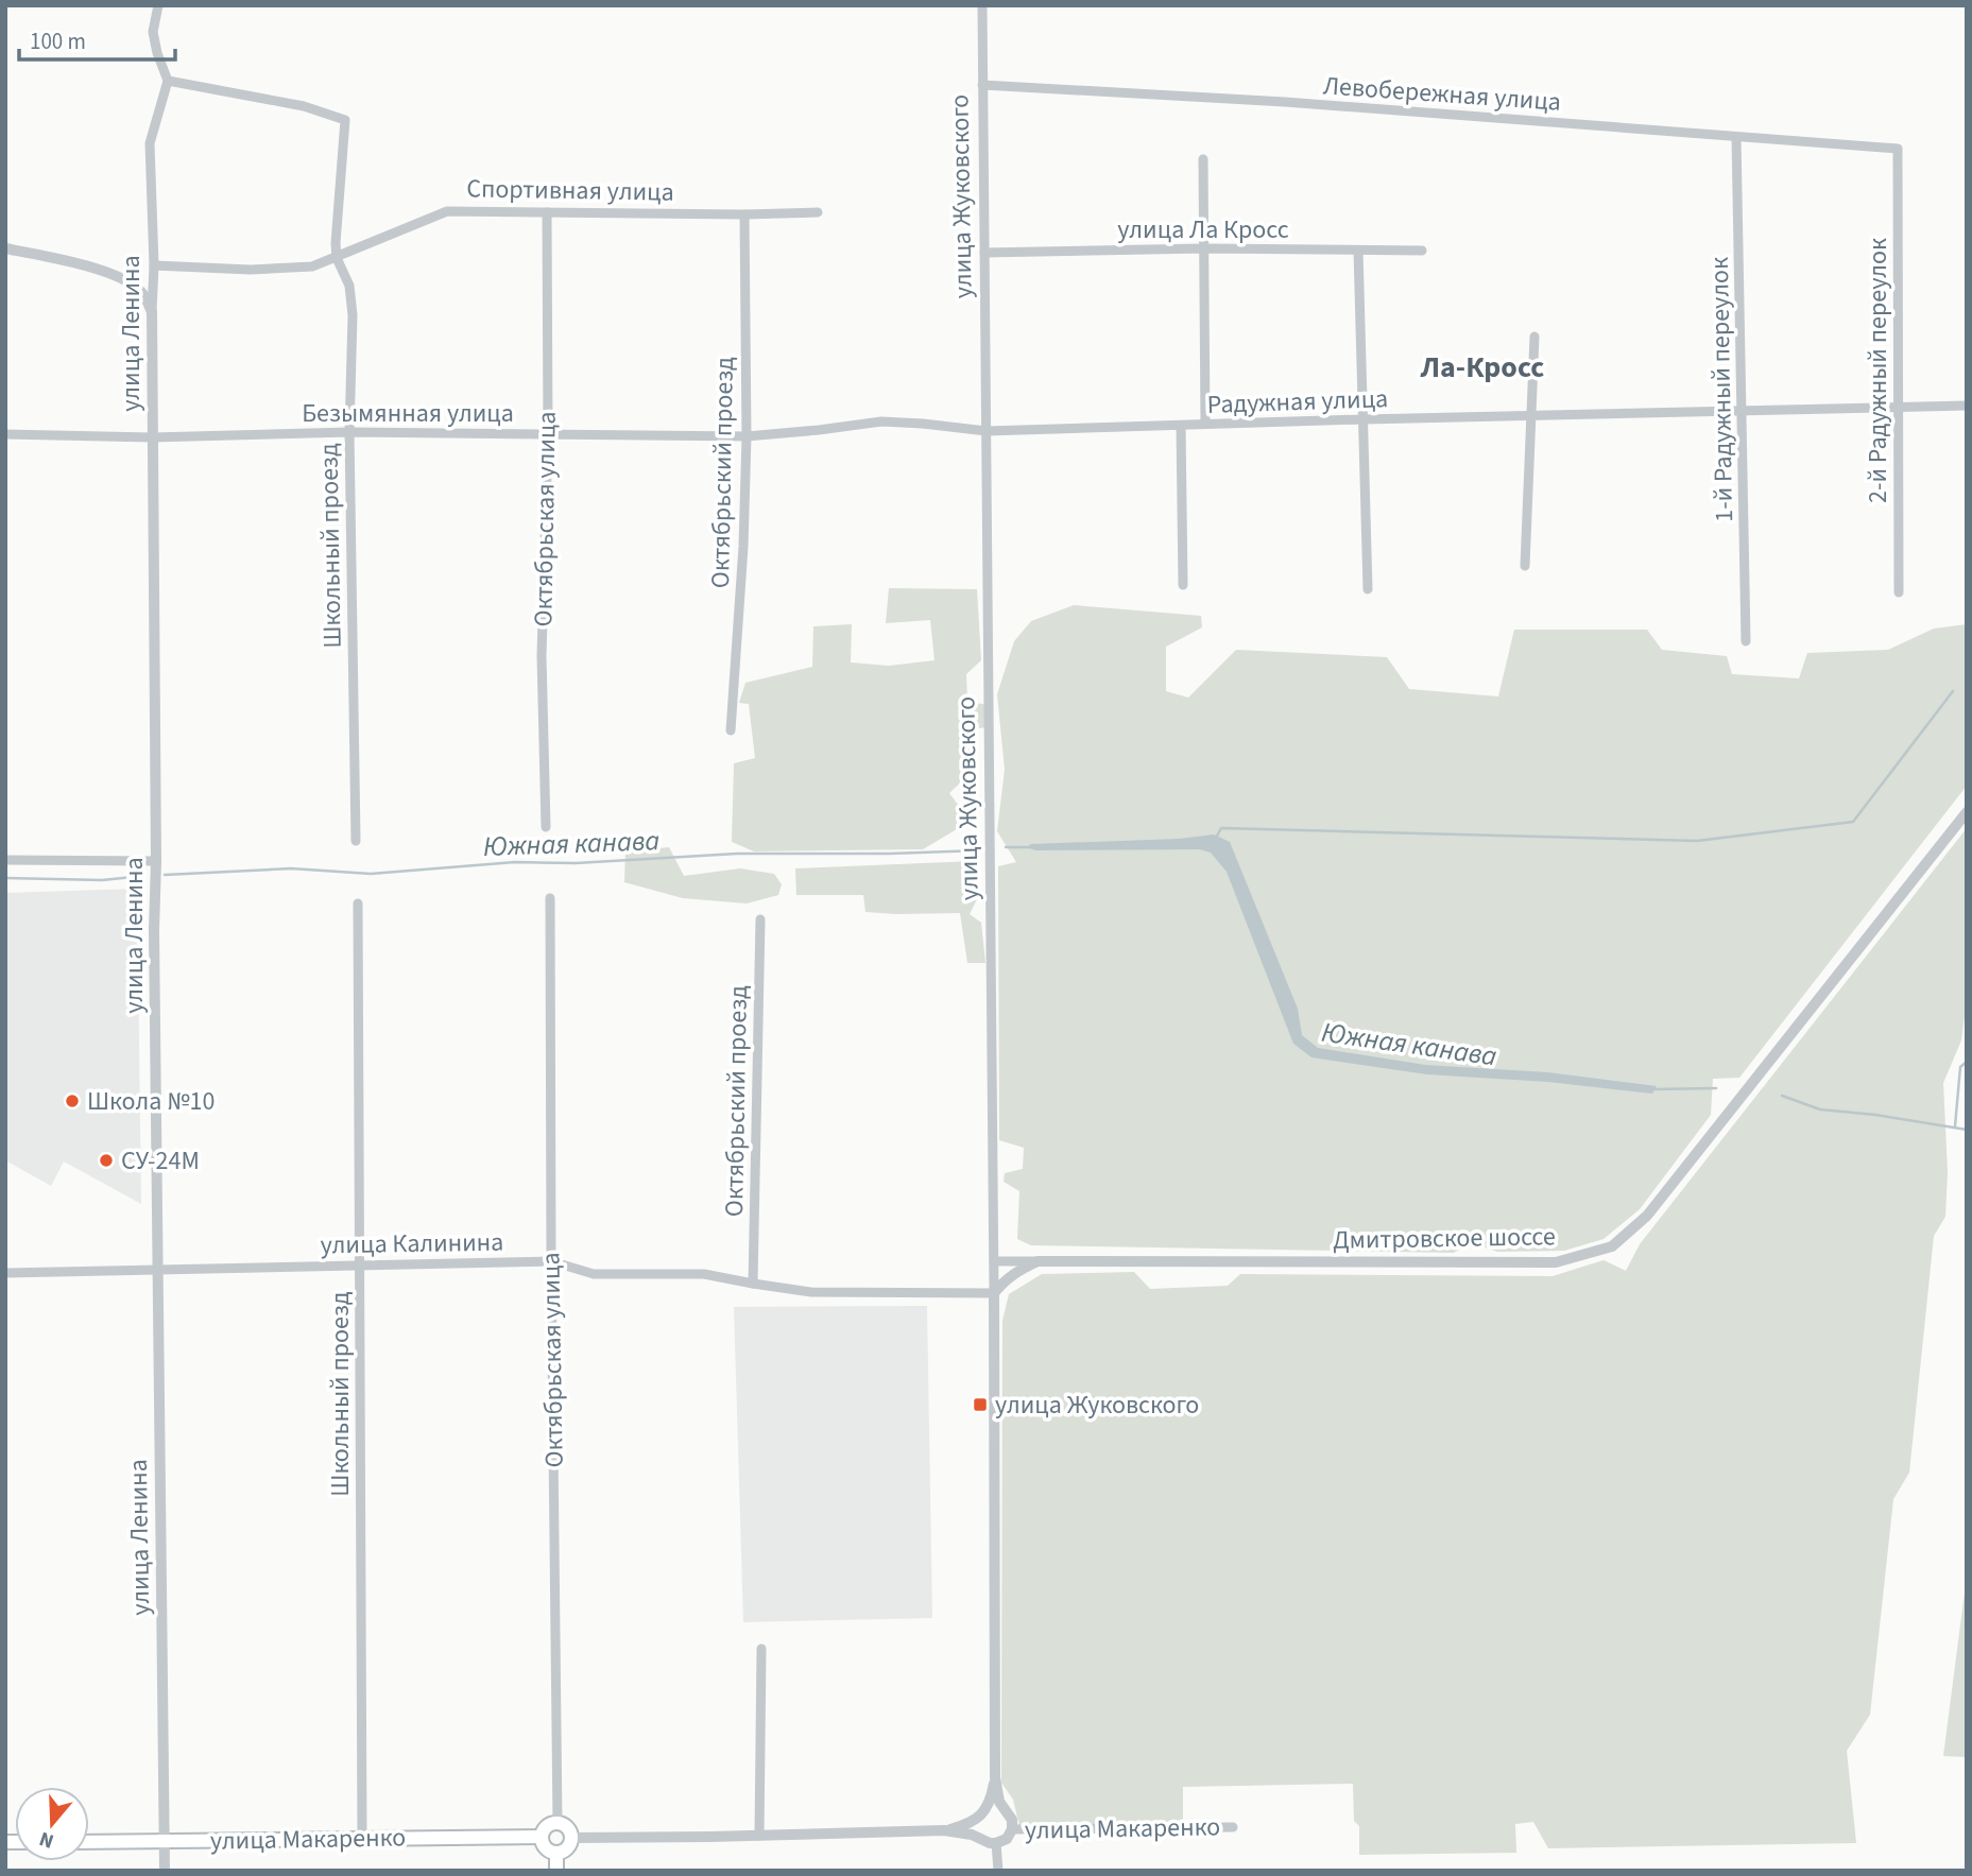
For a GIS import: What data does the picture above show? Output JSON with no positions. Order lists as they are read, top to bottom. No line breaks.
{"streets":{"main road":["улица Макаренко"],"street":["Левобережная улица","Спортивная улица","улица Жуковского","улица Ла Кросс","улица Ленина","2-й Радужный переулок","1-й Радужный переулок","Радужная улица","Безымянная улица","Октябрьский проезд","Октябрьская улица","Школьный проезд","Дмитровское шоссе","улица Калинина"]},"crossings":[["Левобережная улица","улица Жуковского"],["Левобережная улица","2-й Радужный переулок"],["Левобережная улица","1-й Радужный переулок"],["Спортивная улица","улица Ленина"],["Спортивная улица","Октябрьский проезд"],["Спортивная улица","Октябрьская улица"],["Спортивная улица","Школьный проезд"],["улица Жуковского","улица Ла Кросс"],["улица Жуковского","Радужная улица"],["улица Жуковского","Безымянная улица"],["улица Жуковского","улица Калинина"],["улица Жуковского","улица Макаренко"],["улица Ленина","Безымянная улица"],["улица Ленина","Школьный проезд"],["улица Ленина","улица Калинина"],["улица Ленина","улица Макаренко"],["2-й Радужный переулок","Радужная улица"],["1-й Радужный переулок","Радужная улица"],["Радужная улица","Безымянная улица"],["Безымянная улица","Октябрьский проезд"],["Безымянная улица","Октябрьская улица"],["Безымянная улица","Школьный проезд"],["Октябрьский проезд","улица Калинина"],["Октябрьская улица","улица Калинина"],["Октябрьская улица","улица Макаренко"],["Школьный проезд","улица Калинина"],["Школьный проезд","улица Макаренко"]],"districts":["Ла-Кросс"],"water":["Южная канава"],"places":{"other":["Школа №10","СУ-24М"],"transit":["улица Жуковского"]},"scale_bar":"100 m","north":"bottom"}
